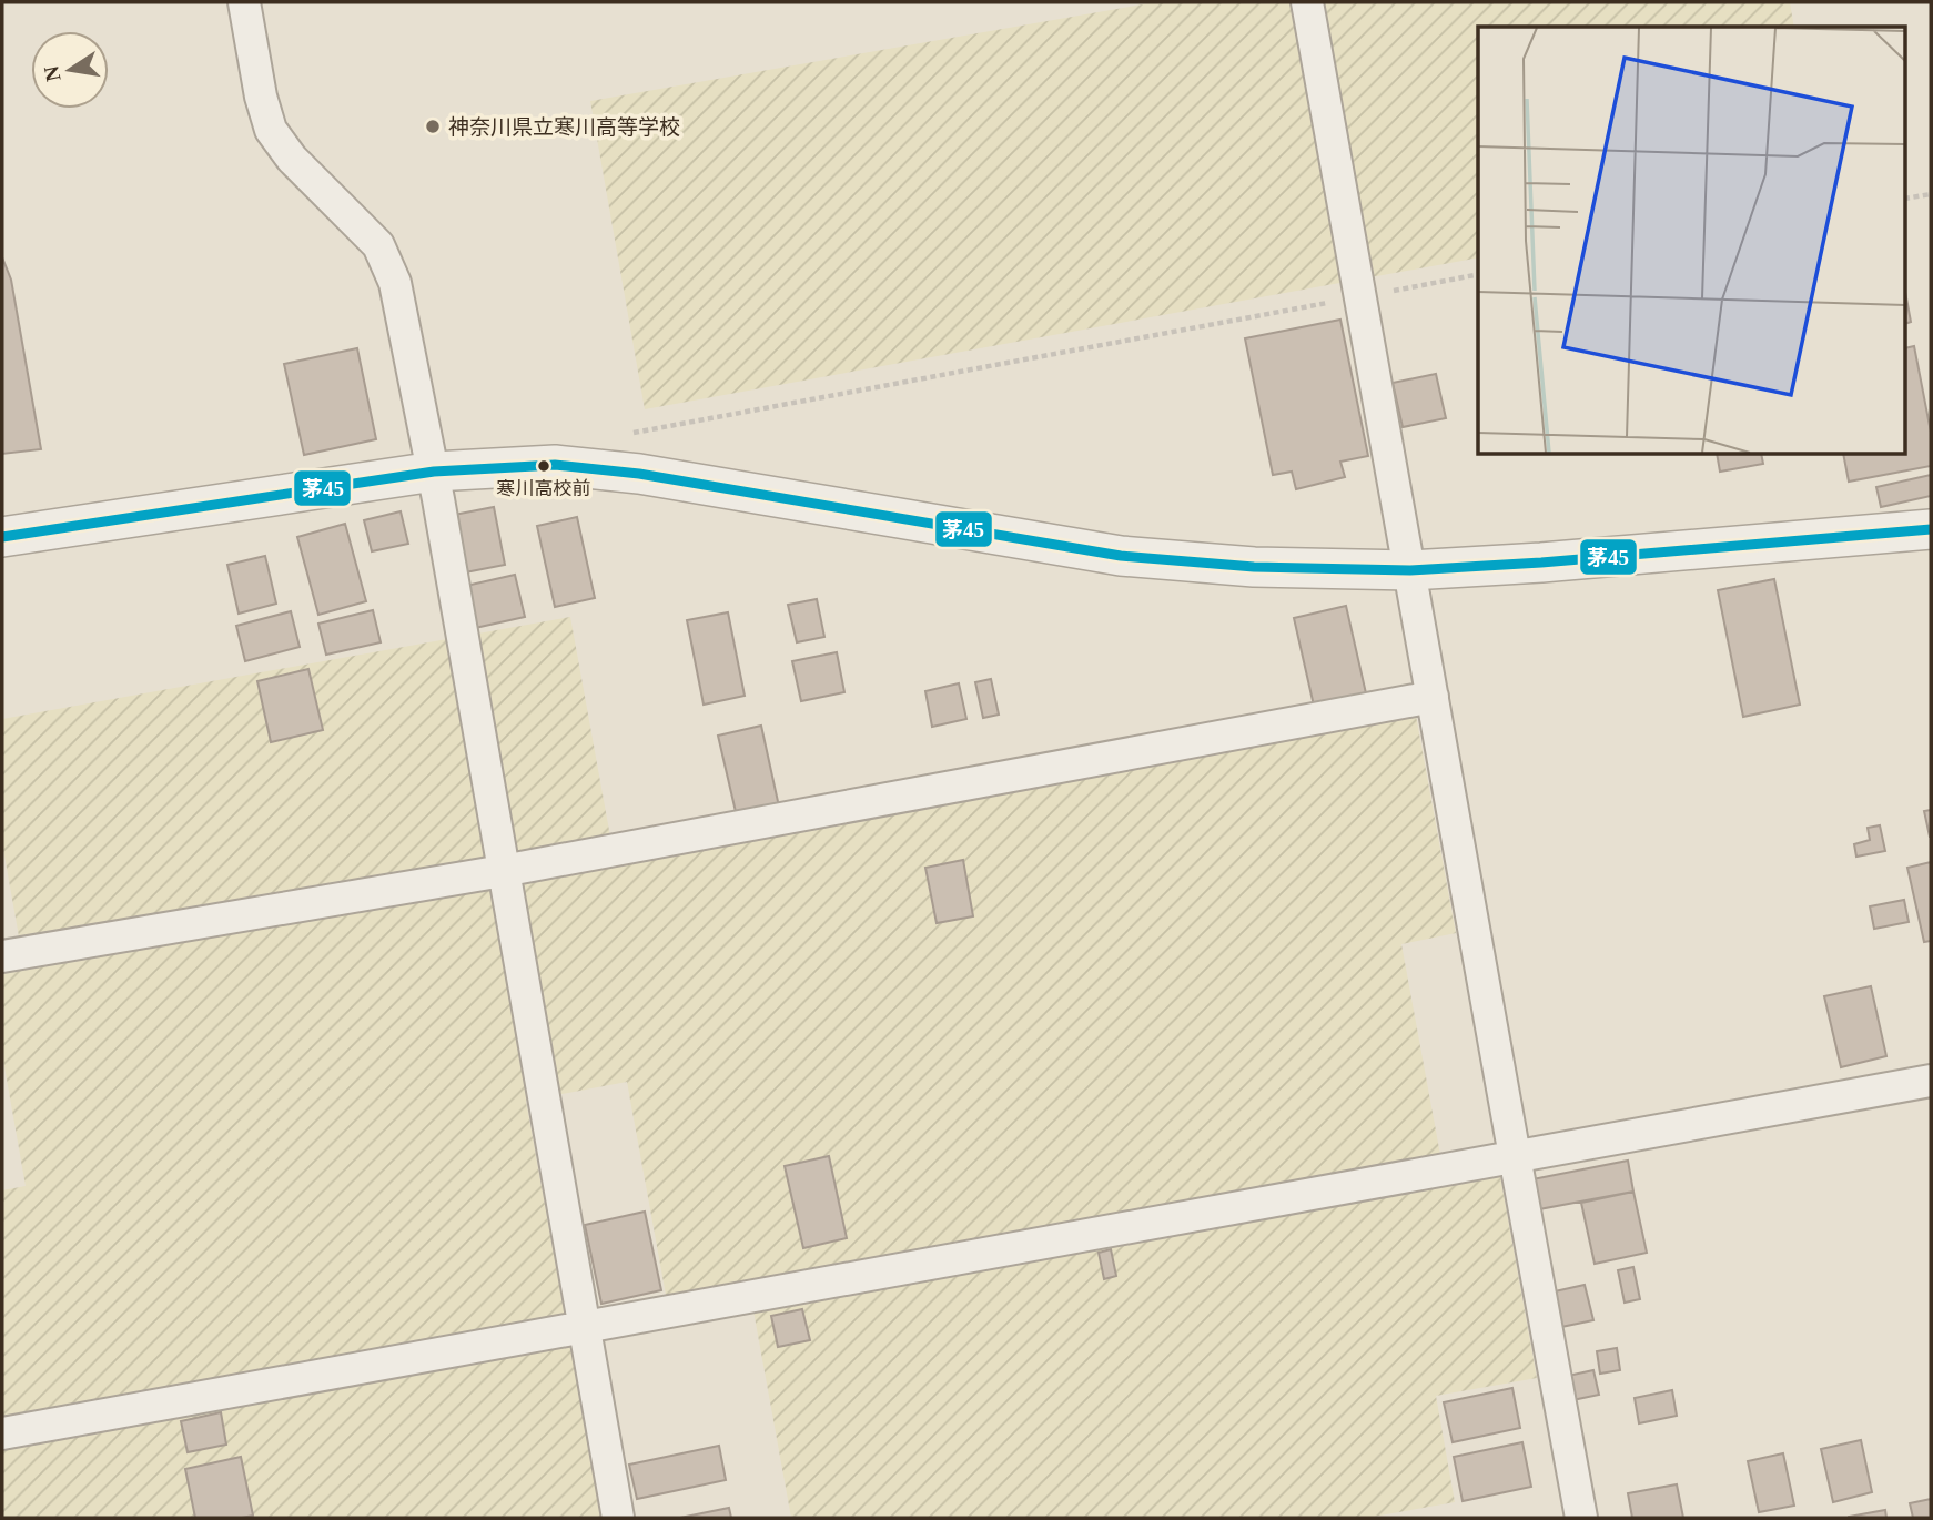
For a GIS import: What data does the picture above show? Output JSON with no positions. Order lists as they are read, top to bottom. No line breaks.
{"places":["神奈川県立寒川高等学校","寒川高校前"],"lines":["transit line 茅45"],"north":"left"}
